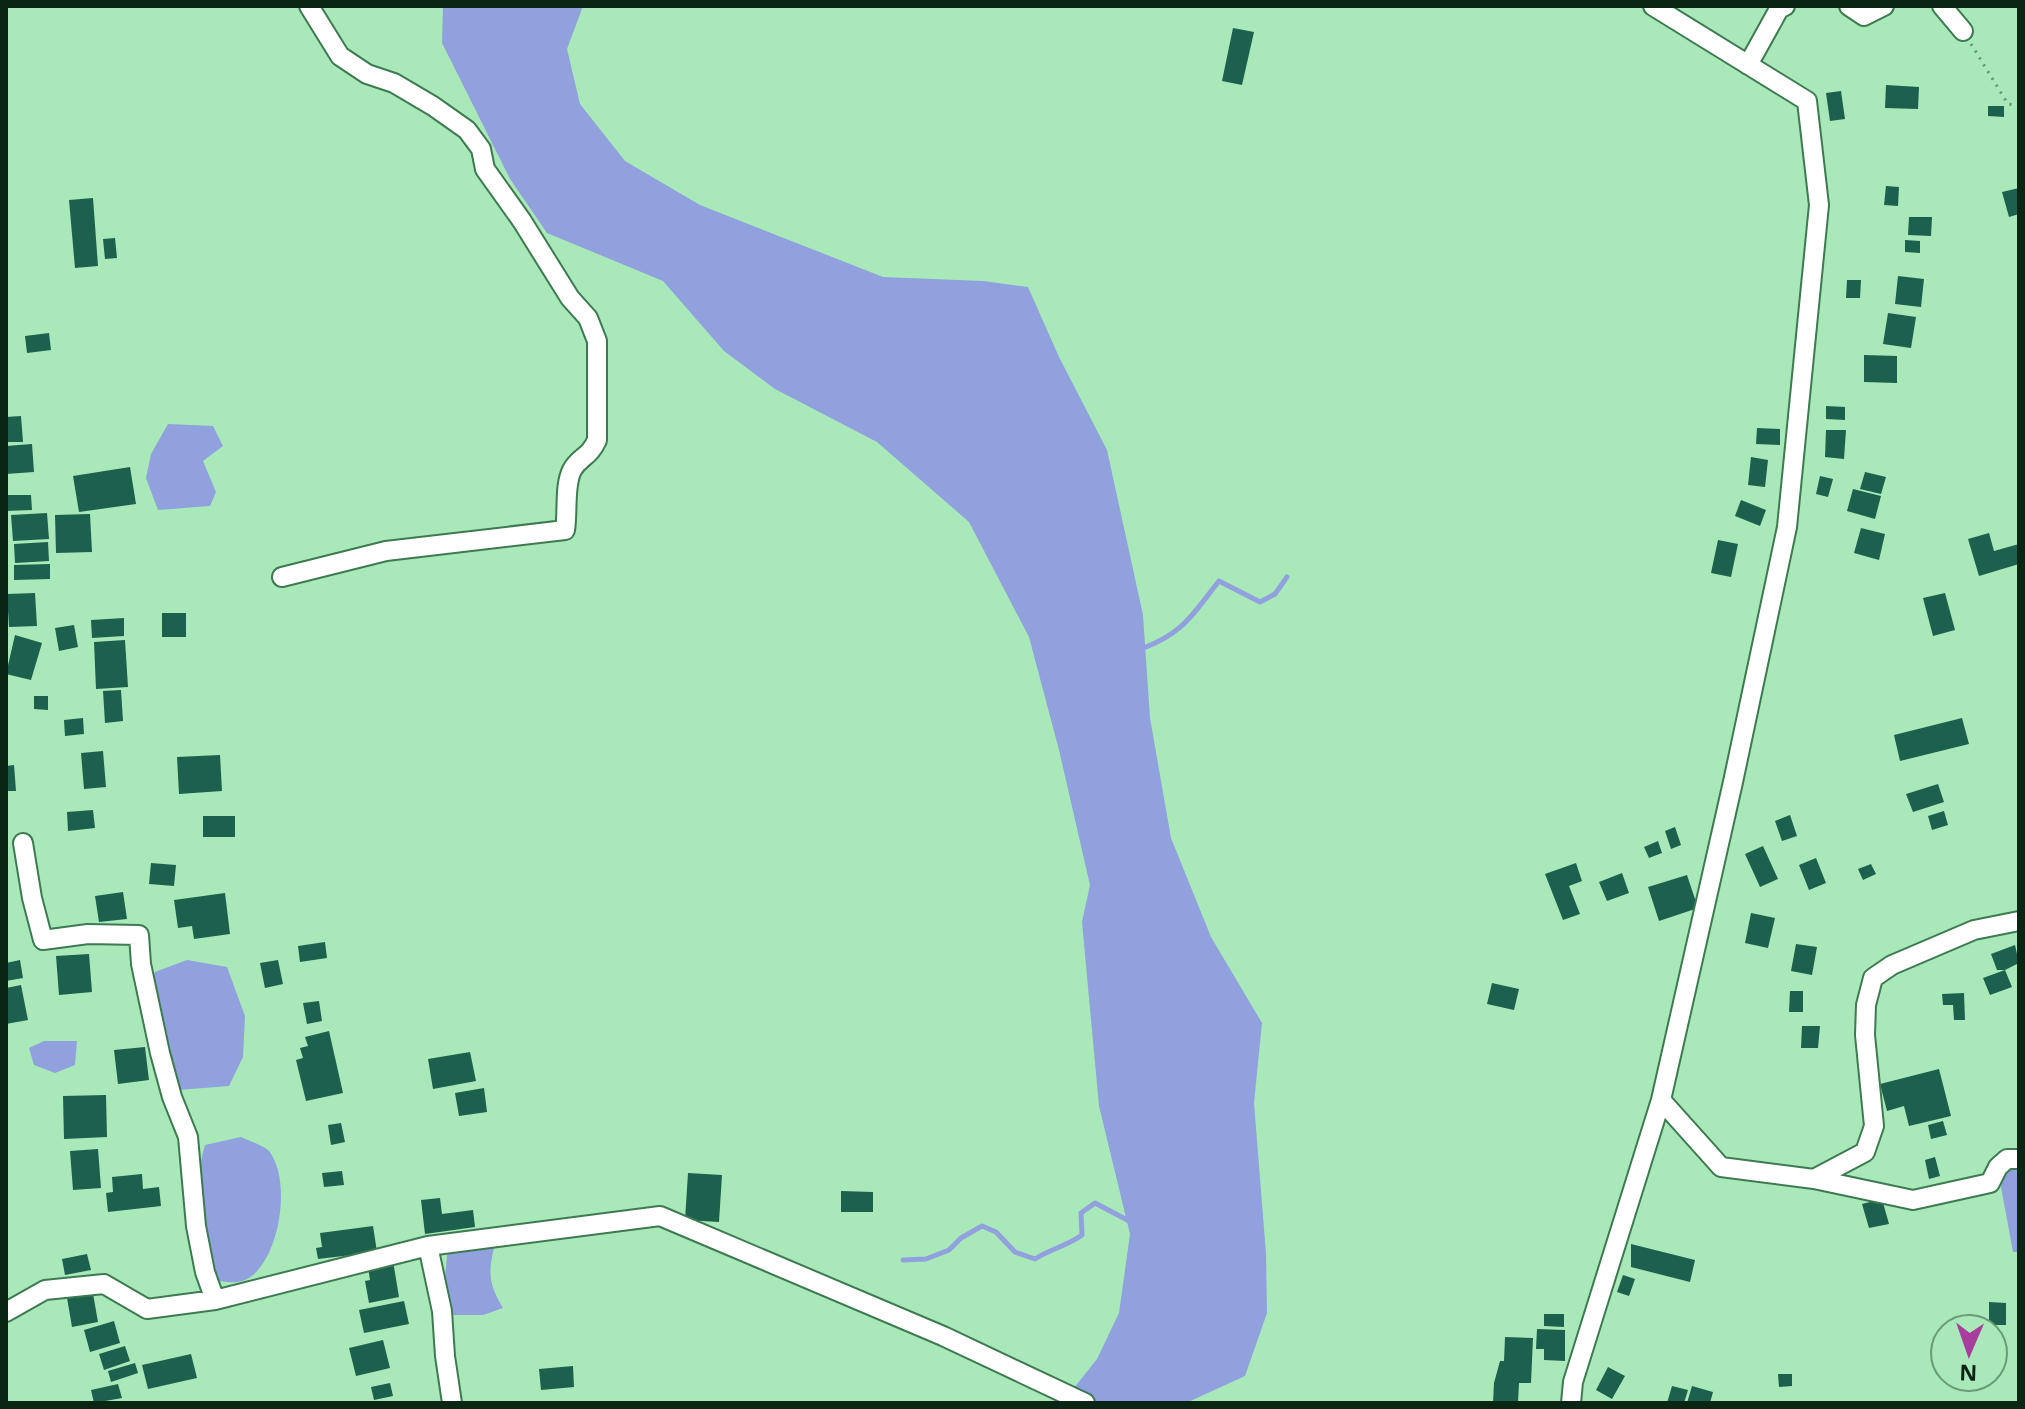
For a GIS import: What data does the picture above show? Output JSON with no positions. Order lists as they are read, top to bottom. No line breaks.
{"north":"bottom"}
